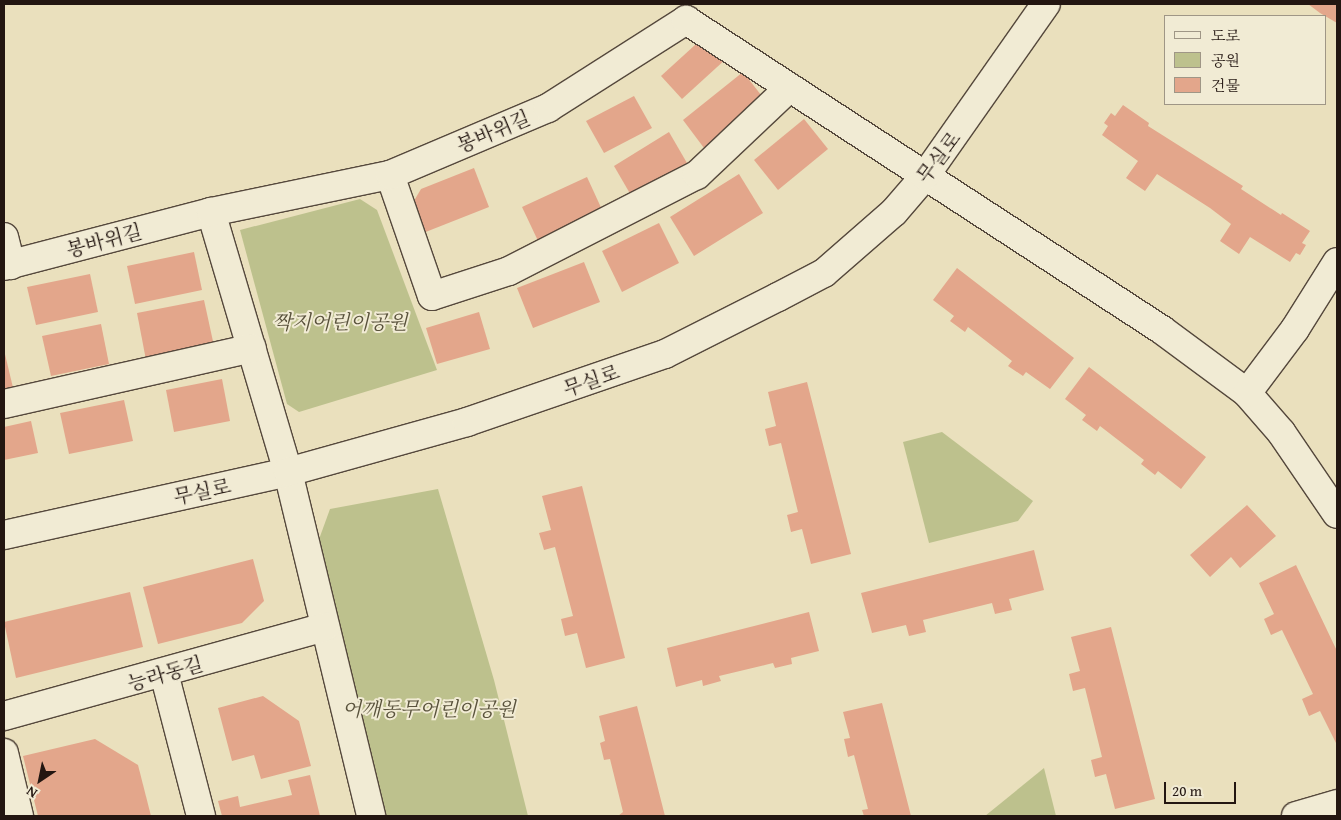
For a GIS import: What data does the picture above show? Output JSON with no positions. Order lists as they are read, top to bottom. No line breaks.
{"streets":{"street":["봉바위길","무실로","능라동길"]},"crossings":[["봉바위길","무실로"]],"parks":["짝지어린이공원","어깨동무어린이공원"],"legend":["도로","공원","건물"],"scale_bar":"20 m","north":"bottom left"}
